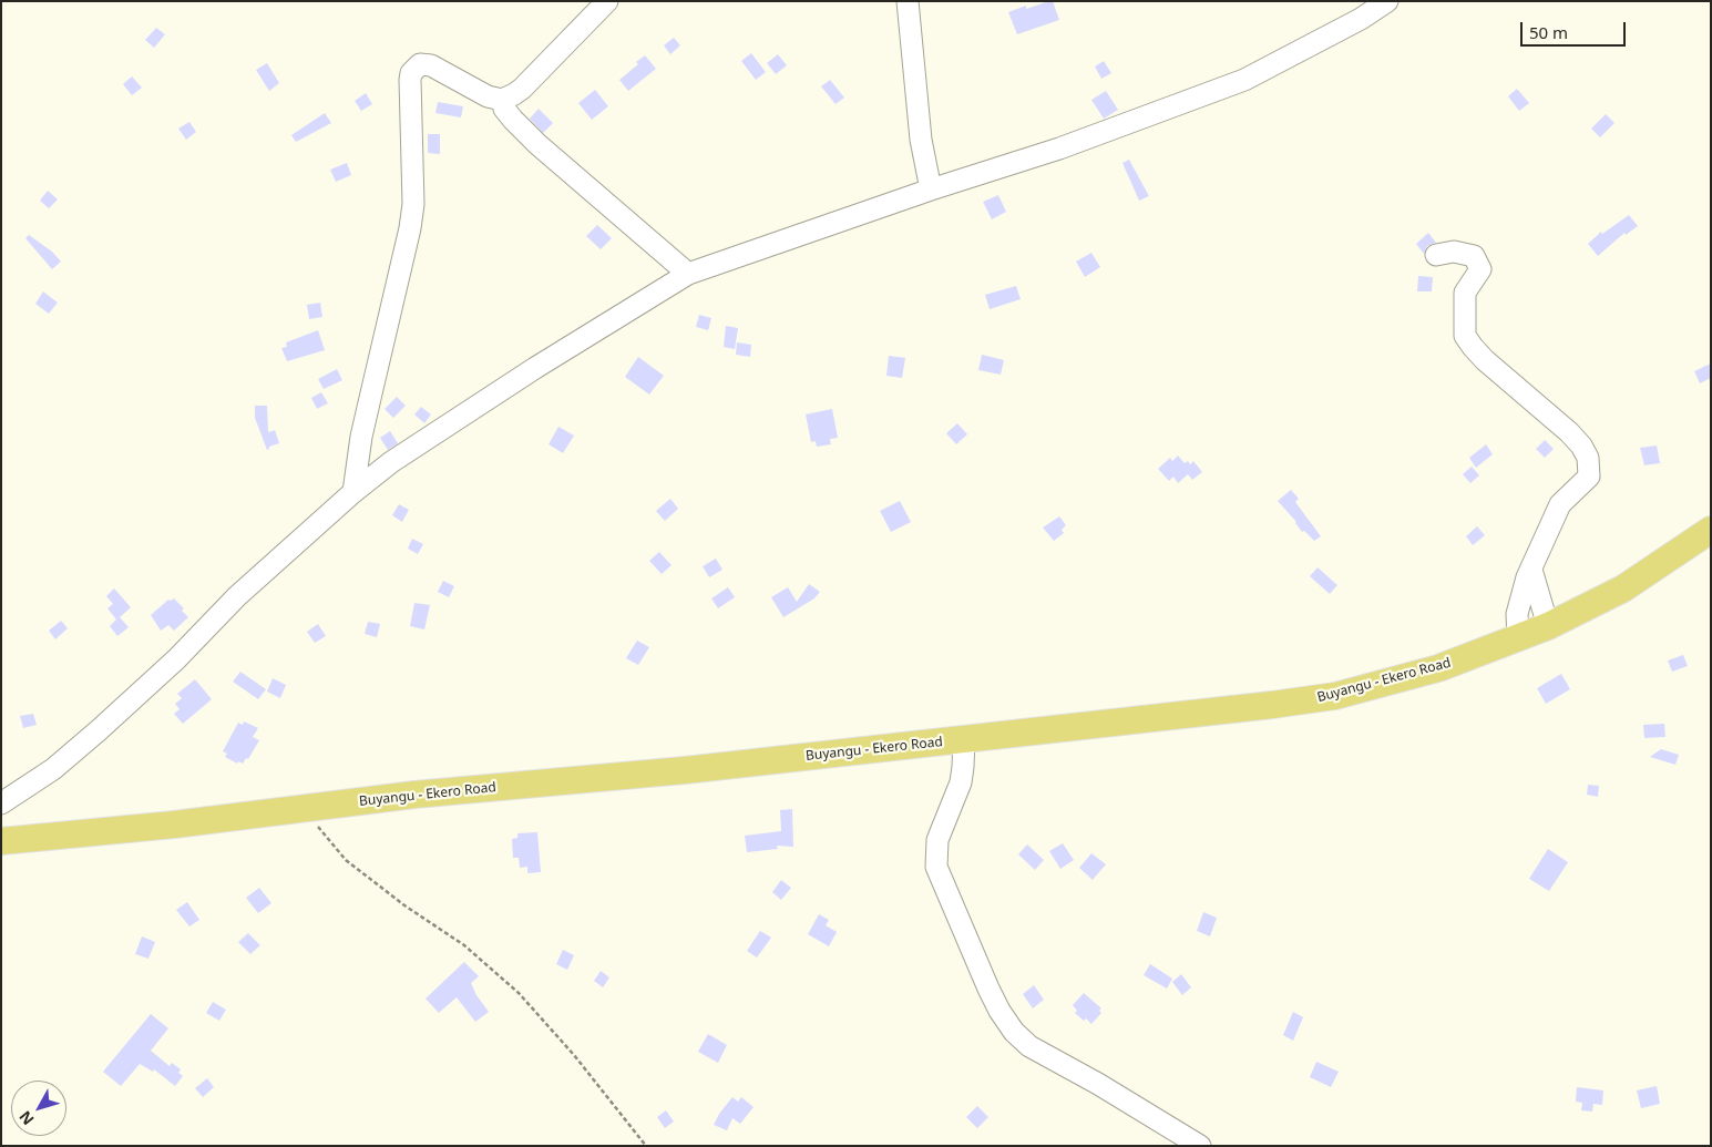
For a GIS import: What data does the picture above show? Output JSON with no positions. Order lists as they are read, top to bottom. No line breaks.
{"streets":{"main road":["Buyangu - Ekero Road"]},"scale_bar":"50 m","north":"bottom left"}
